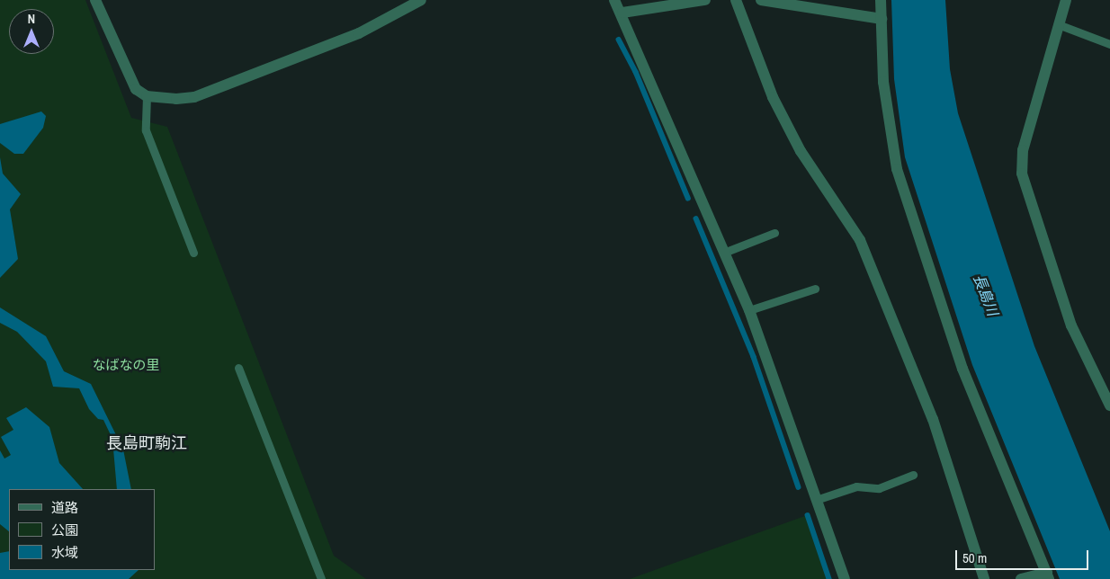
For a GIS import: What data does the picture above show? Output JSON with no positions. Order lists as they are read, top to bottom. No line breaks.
{"districts":["長島町駒江"],"water":["長島川"],"parks":["なばなの里"],"legend":["道路","公園","水域"],"scale_bar":"50 m","north":"top"}
